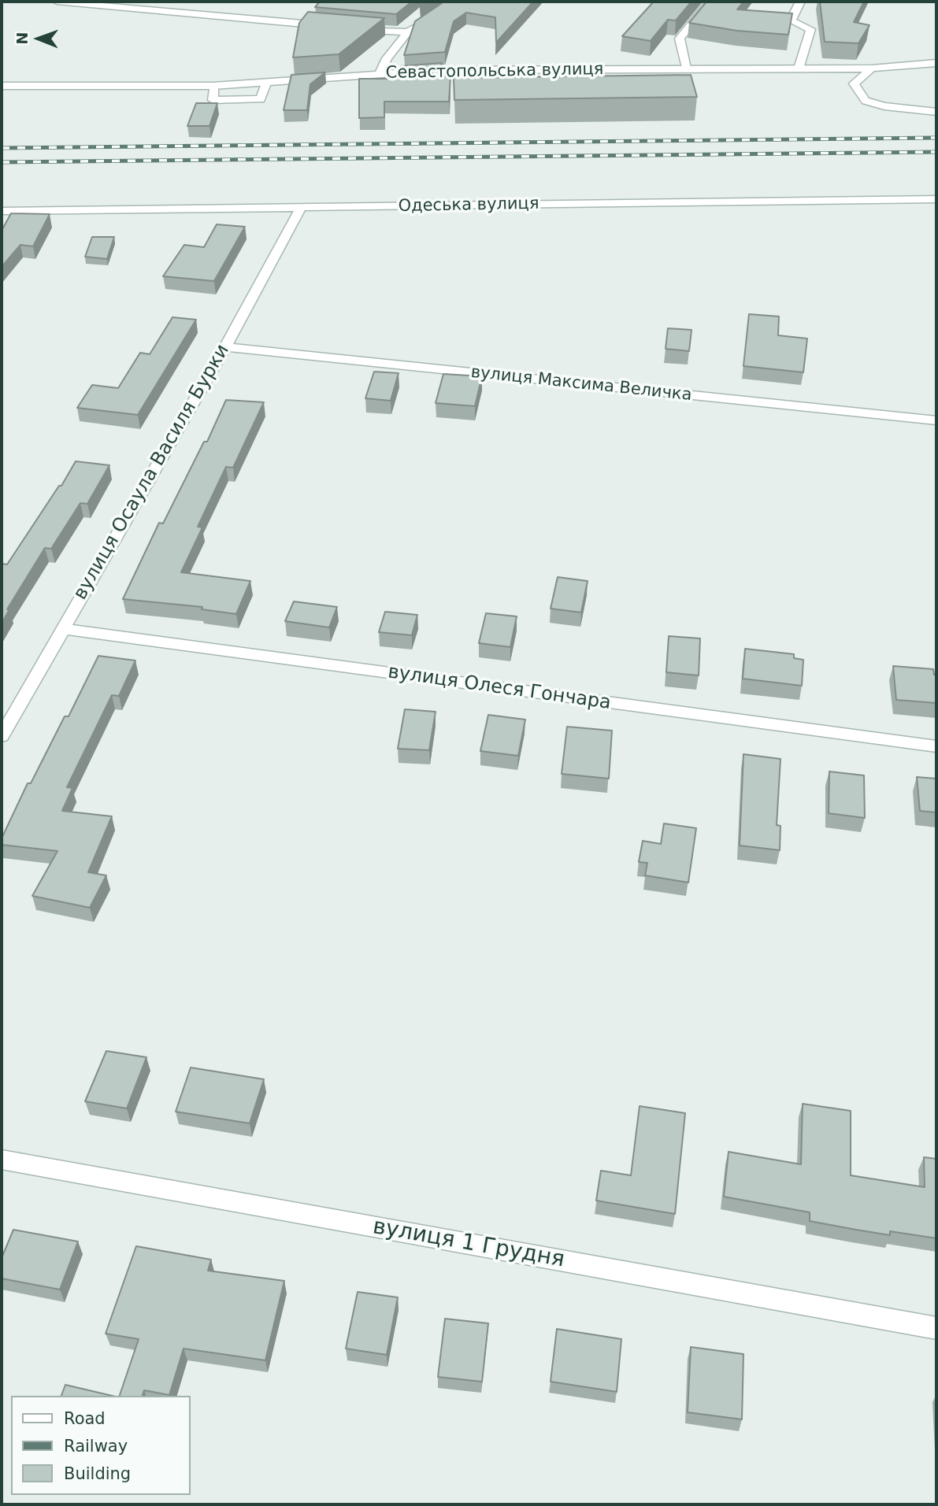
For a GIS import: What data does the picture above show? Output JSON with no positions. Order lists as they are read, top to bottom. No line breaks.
{"streets":{"street":["Севастопольська вулиця","Одеська вулиця","вулиця Максима Величка","вулиця Осаула Василя Бурки","вулиця Олеся Гончара","вулиця 1 Грудня"]},"crossings":[["Одеська вулиця","вулиця Осаула Василя Бурки"],["вулиця Максима Величка","вулиця Осаула Василя Бурки"],["вулиця Осаула Василя Бурки","вулиця Олеся Гончара"]],"legend":["Road","Railway","Building"],"north":"left"}
